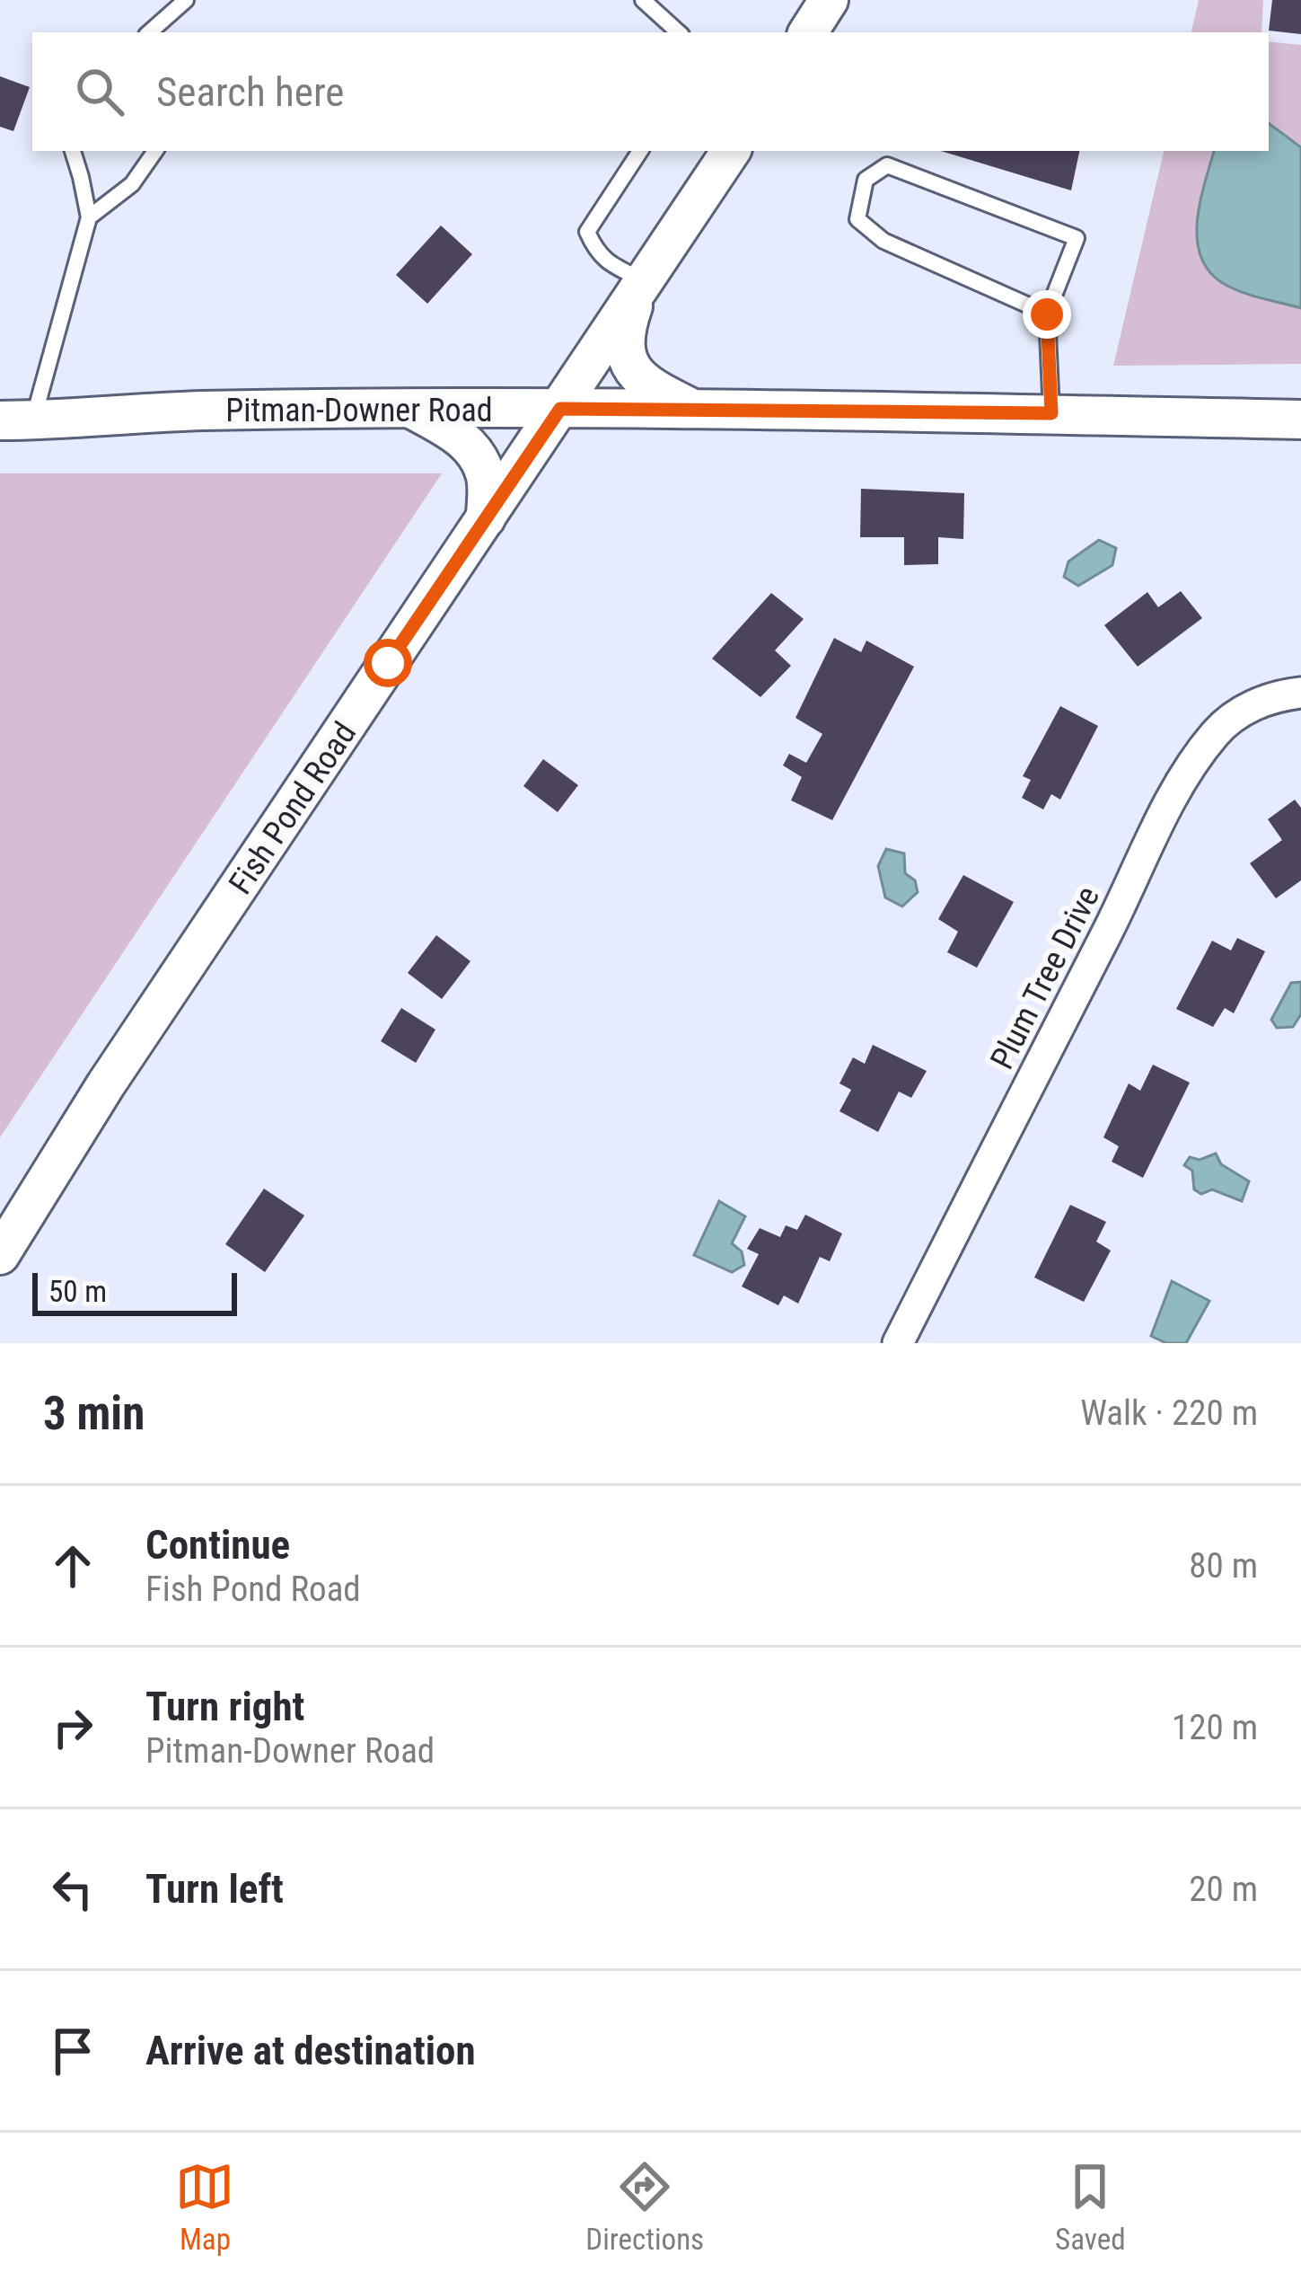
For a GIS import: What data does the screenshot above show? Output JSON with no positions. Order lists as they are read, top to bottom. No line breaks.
{"streets":{"street":["Pitman-Downer Road","Fish Pond Road","Plum Tree Drive"]},"crossings":[["Pitman-Downer Road","Fish Pond Road"]],"scale_bar":"50 m","page":{"search":"Search here","scale":"50 m","heading":["3 min","Walk · 220 m"],"list":[["Continue","Fish Pond Road","80 m"],["Turn right","Pitman-Downer Road","120 m"],["Turn left","20 m"],"Arrive at destination"],"nav":["Map","Directions","Saved"]}}
